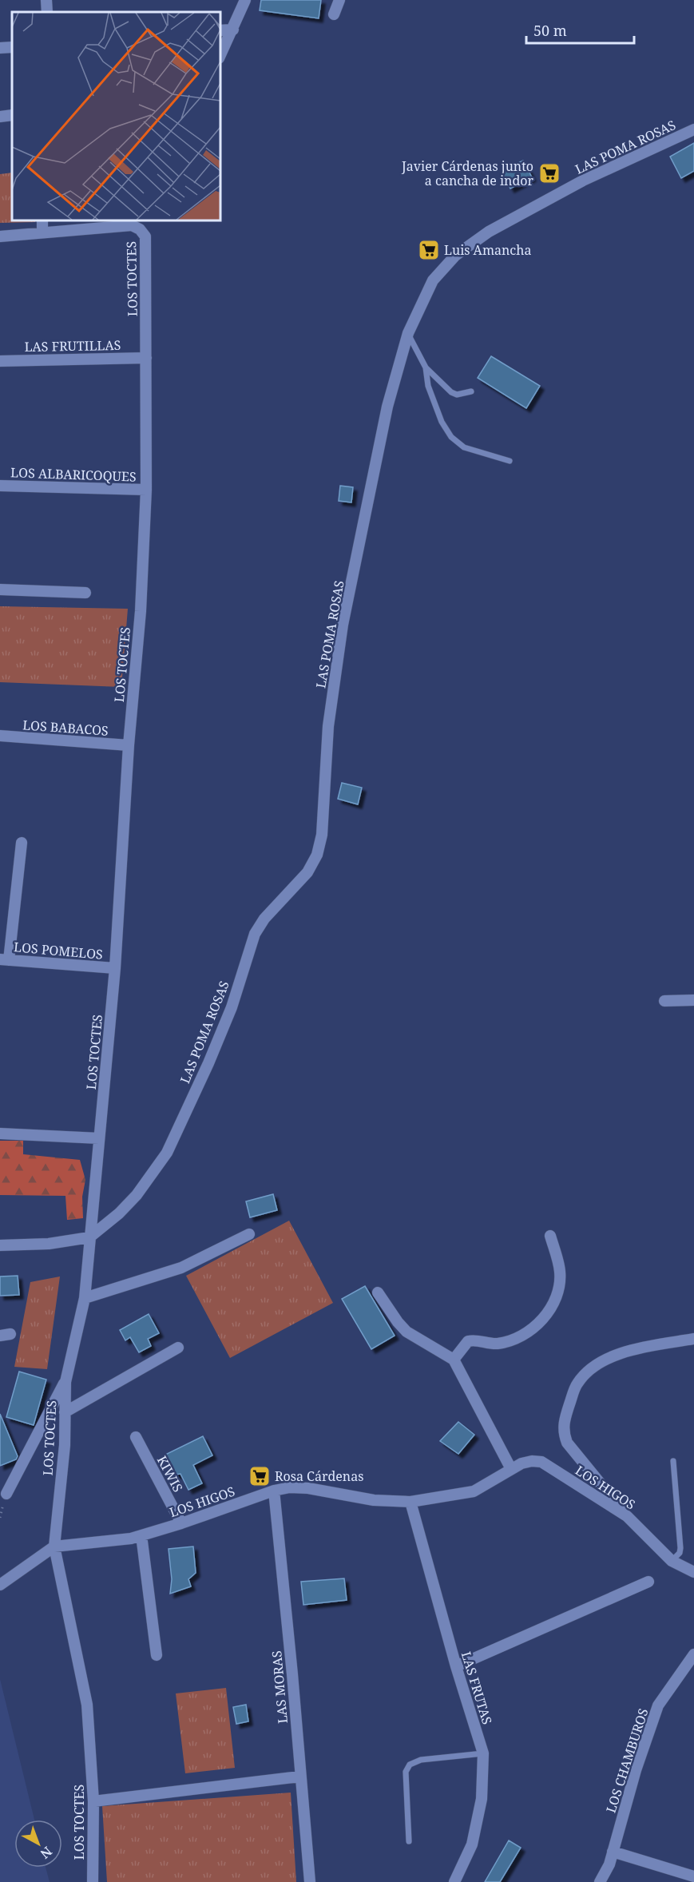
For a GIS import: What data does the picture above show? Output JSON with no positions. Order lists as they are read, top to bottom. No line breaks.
{"streets":{"street":["LAS POMA ROSAS","LOS TOCTES","LAS FRUTILLAS","LOS ALBARICOQUES","LOS BABACOS","LOS POMELOS","KIWIS","LOS HIGOS","LAS MORAS","LAS FRUTAS","LOS CHAMBUROS"]},"crossings":[["LAS POMA ROSAS","LOS TOCTES"],["LOS TOCTES","LAS FRUTILLAS"],["LOS TOCTES","LOS ALBARICOQUES"],["LOS TOCTES","LOS BABACOS"],["LOS TOCTES","LOS POMELOS"],["LOS TOCTES","LOS HIGOS"],["KIWIS","LOS HIGOS"],["LOS HIGOS","LAS MORAS"],["LOS HIGOS","LAS FRUTAS"]],"places":{"supermarket":["Javier Cárdenas junto a cancha de indor","Luis Amancha","Rosa Cárdenas"]},"scale_bar":"50 m","north":"bottom right"}
